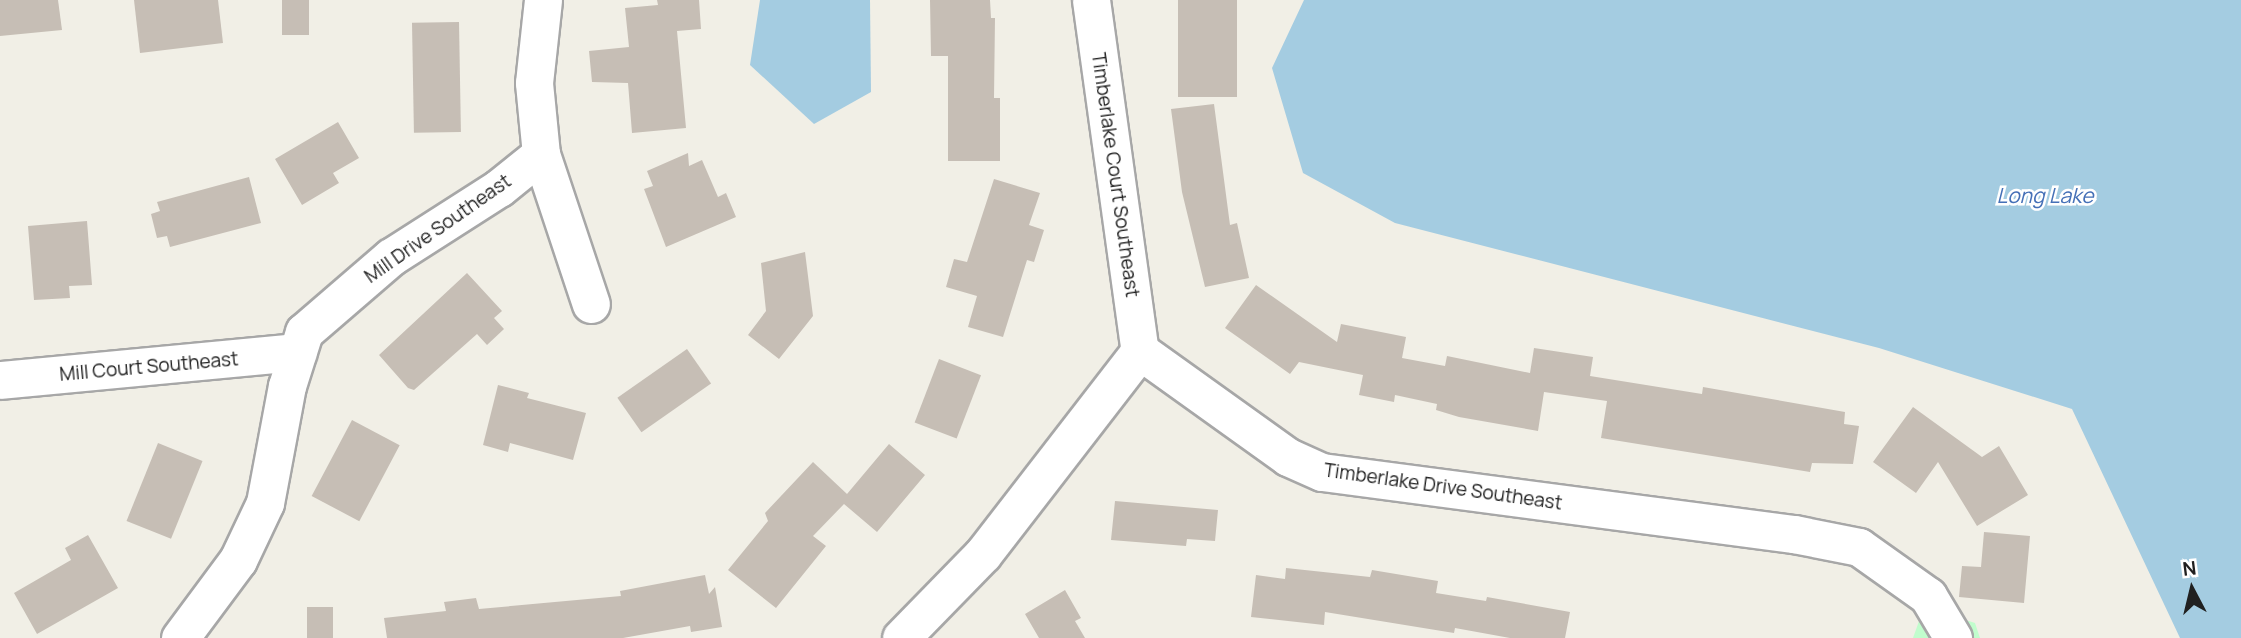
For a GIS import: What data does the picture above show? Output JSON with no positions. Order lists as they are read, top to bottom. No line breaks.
{"streets":{"street":["Timberlake Court Southeast","Mill Drive Southeast","Mill Court Southeast","Timberlake Drive Southeast"]},"crossings":[["Timberlake Court Southeast","Timberlake Drive Southeast"],["Mill Drive Southeast","Mill Court Southeast"]],"water":["Long Lake"],"north":"top"}
